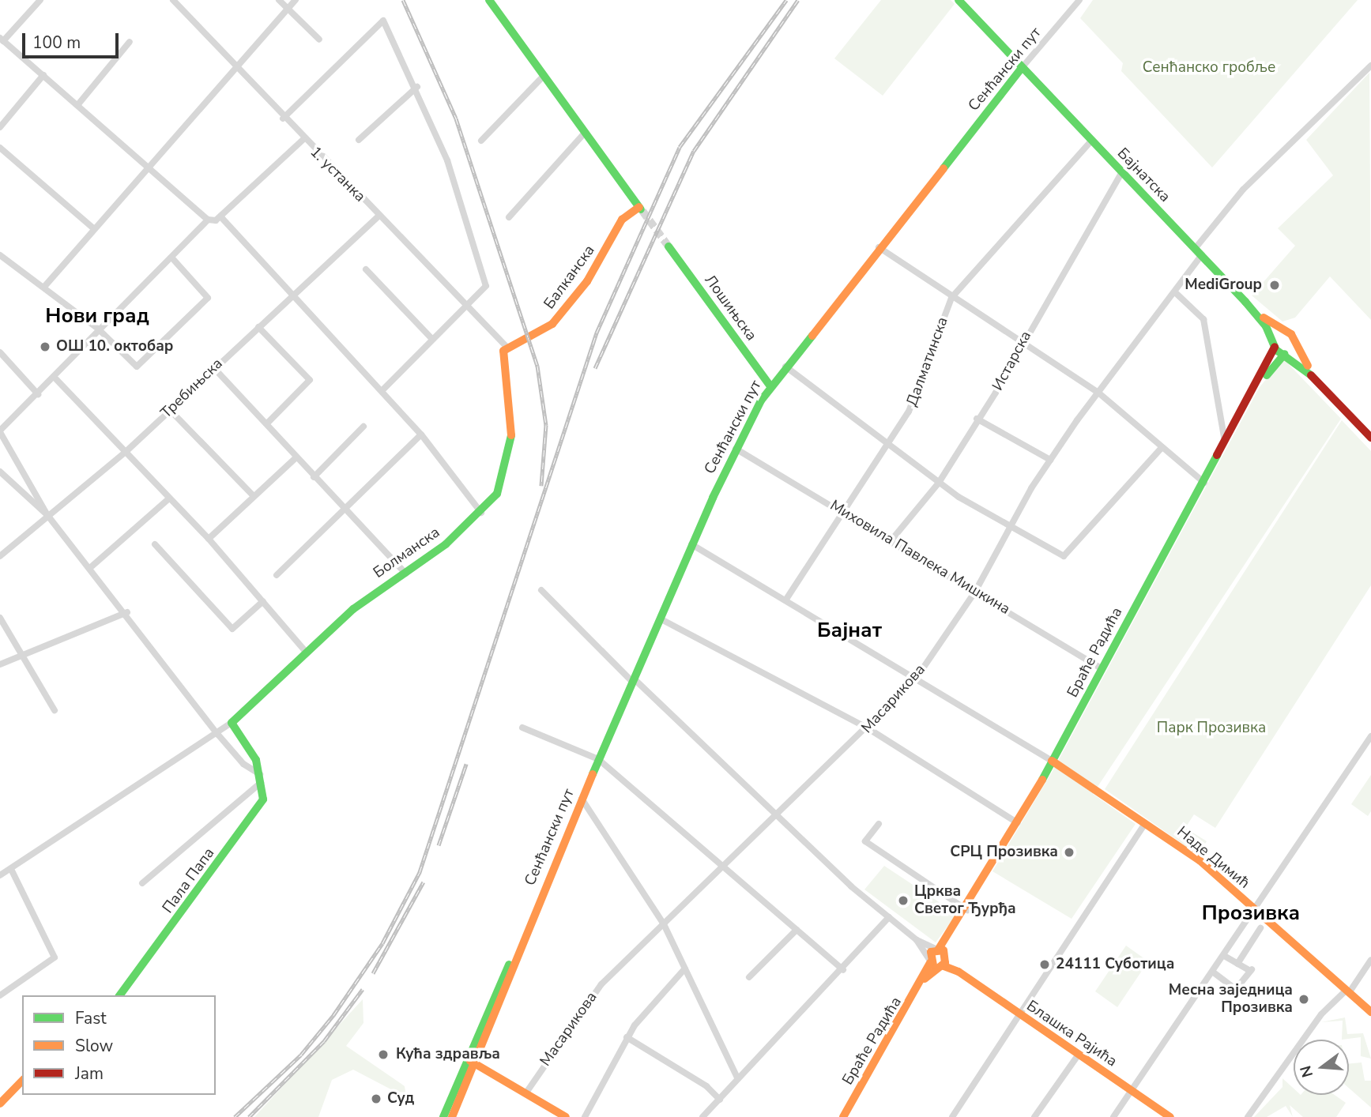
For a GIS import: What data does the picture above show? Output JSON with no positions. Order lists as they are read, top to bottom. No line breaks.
{"streets":{"street":["Сенћански пут","1. устанка","Бајнатска","Балканска","Лошињска","Истарска","Далматинска","Требињска","Болманска","Миховила Павлека Мишкина","Браће Радића","Масарикова","Наде Димић","Пала Папа","Блашка Рајића"]},"crossings":[["Сенћански пут","Бајнатска"],["Сенћански пут","Лошињска"],["Сенћански пут","Миховила Павлека Мишкина"],["1. устанка","Балканска"],["1. устанка","Требињска"],["1. устанка","Болманска"],["Бајнатска","Истарска"],["Бајнатска","Далматинска"],["Бајнатска","Браће Радића"],["Бајнатска","Масарикова"],["Балканска","Болманска"],["Истарска","Миховила Павлека Мишкина"],["Далматинска","Миховила Павлека Мишкина"],["Миховила Павлека Мишкина","Браће Радића"],["Миховила Павлека Мишкина","Масарикова"],["Браће Радића","Наде Димић"],["Браће Радића","Блашка Рајића"]],"districts":["Нови град","Бајнат","Прозивка"],"parks":["Сенћанско гробље","Парк Прозивка"],"places":["MediGroup","ОШ 10. октобар","СРЦ Прозивка","Црква Светог Ђурђа","24111 Суботица","Месна заједница Прозивка","Кућа здравља","Суд"],"legend":["Fast","Slow","Jam"],"scale_bar":"100 m","north":"left"}
